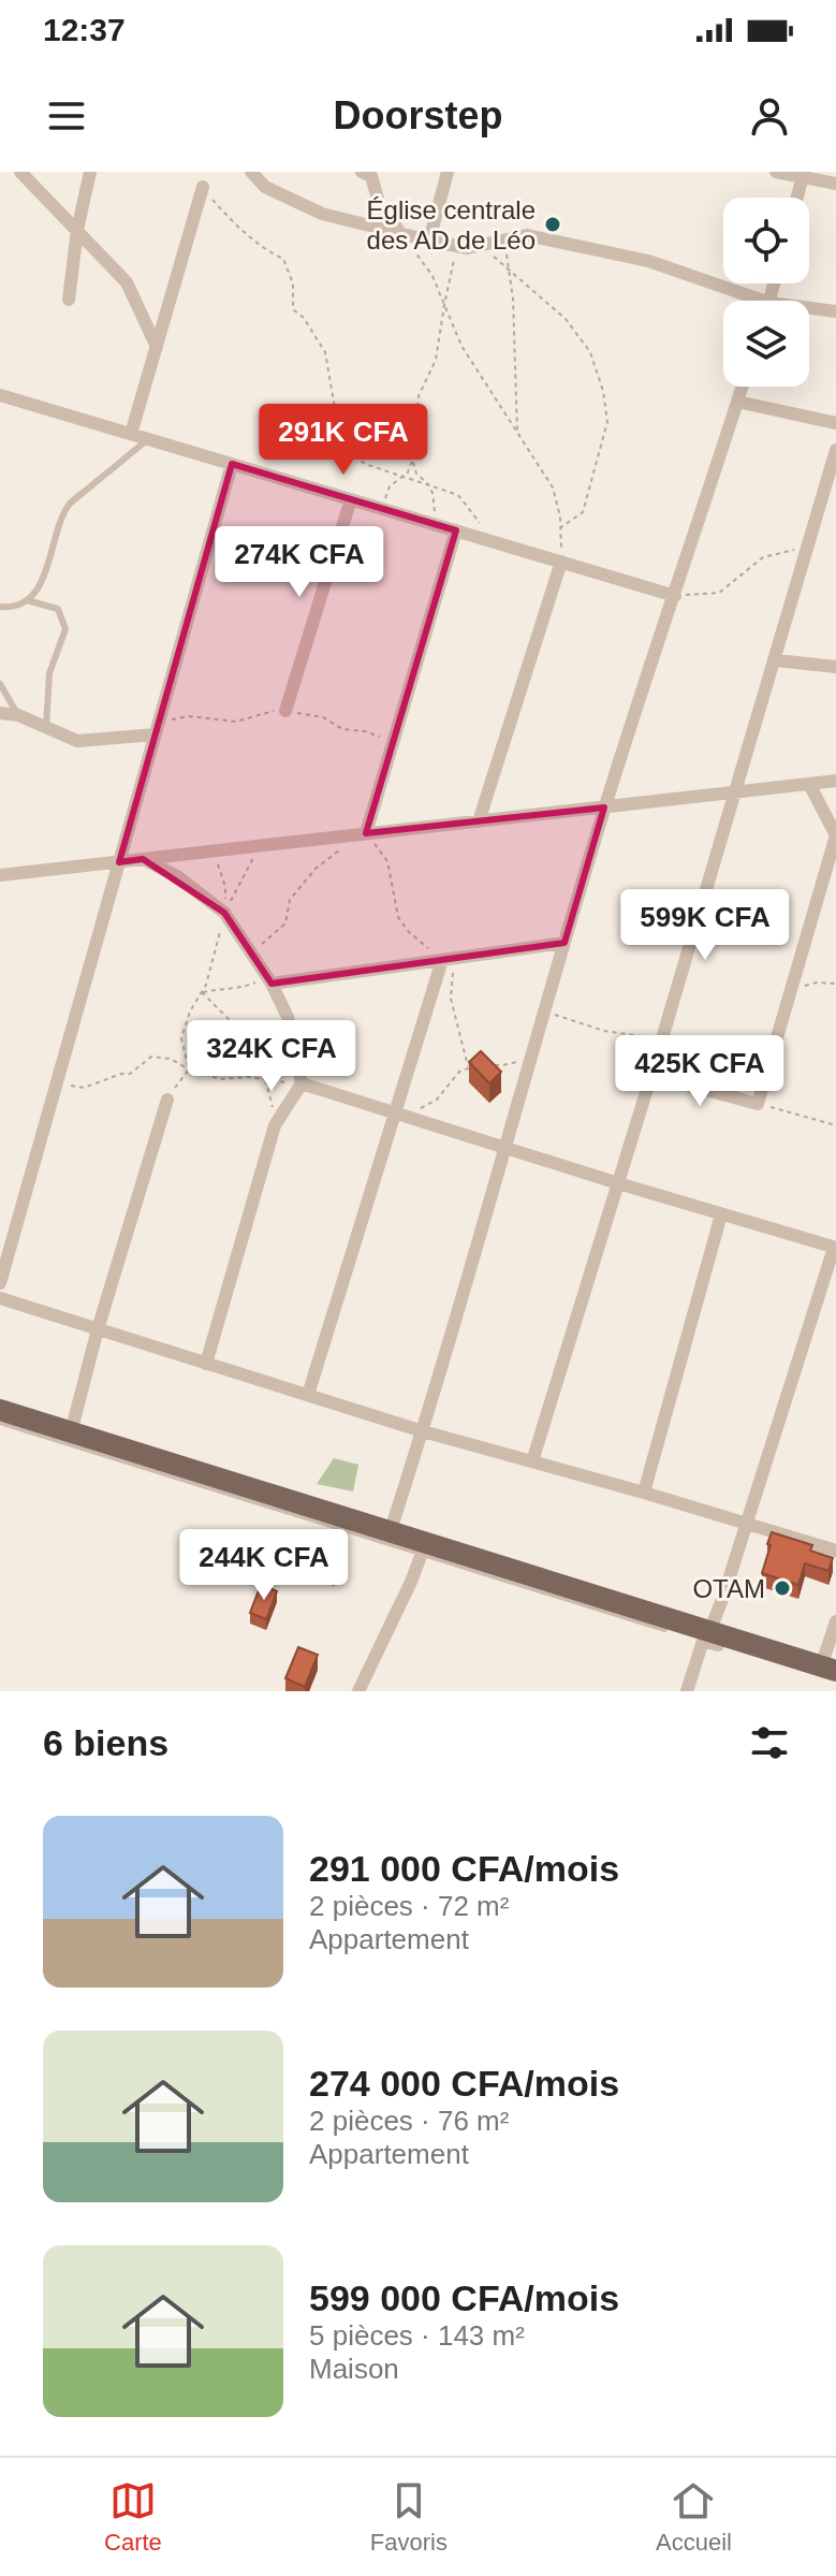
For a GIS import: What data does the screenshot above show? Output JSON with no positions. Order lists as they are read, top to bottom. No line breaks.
{"places":["Église centrale des AD de Léo","OTAM"],"page":{"status":"12:37","header":"Doorstep","price":["291K CFA","274K CFA","599K CFA","324K CFA","425K CFA","244K CFA"],"heading":"6 biens","list":[{"name":"291 000 CFA/mois","note":"2 pièces · 72 m² · Appartement"},{"name":"274 000 CFA/mois","note":"2 pièces · 76 m² · Appartement"},{"name":"599 000 CFA/mois","note":"5 pièces · 143 m² · Maison"}],"tabs":["Carte","Favoris","Accueil"]}}
